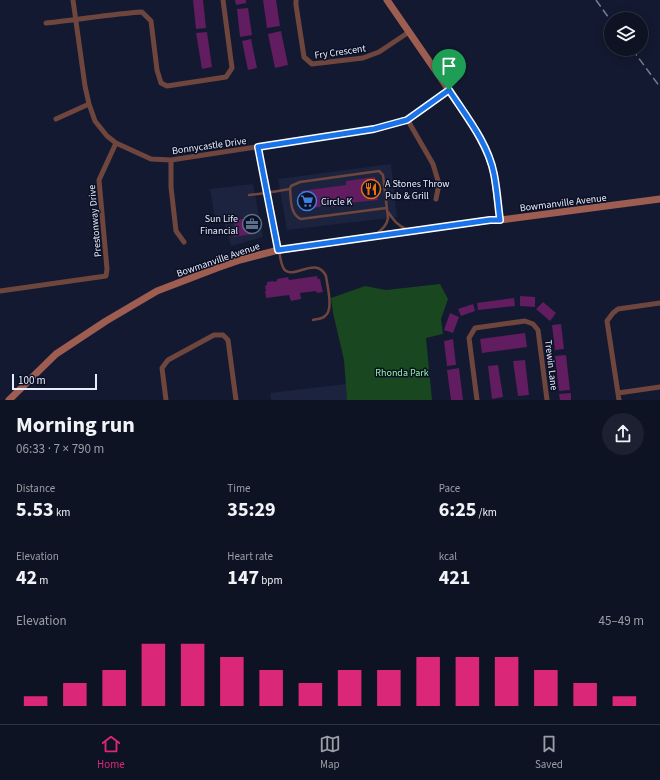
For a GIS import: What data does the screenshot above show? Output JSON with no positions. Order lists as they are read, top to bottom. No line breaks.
{"streets":{"main road":["Bowmanville Avenue"],"street":["Fry Crescent","Bonnycastle Drive","Prestonway Drive","Trewin Lane"]},"crossings":[["Bonnycastle Drive","Prestonway Drive"]],"parks":["Rhonda Park"],"places":{"restaurant":["A Stones Throw Pub & Grill"],"supermarket":["Circle K"],"office":["Sun Life Financial"]},"scale_bar":"100 m","page":{"scale":"100 m","heading":["Morning run","06:33 · 7 × 790 m"],"stats":[["Distance","5.53 km"],["Time","35:29"],["Pace","6:25 /km"],["Elevation","42 m"],["Heart rate","147 bpm"],["kcal","421"]],"chart":["Elevation","45–49 m"],"tabs":["Home","Map","Saved"]}}
